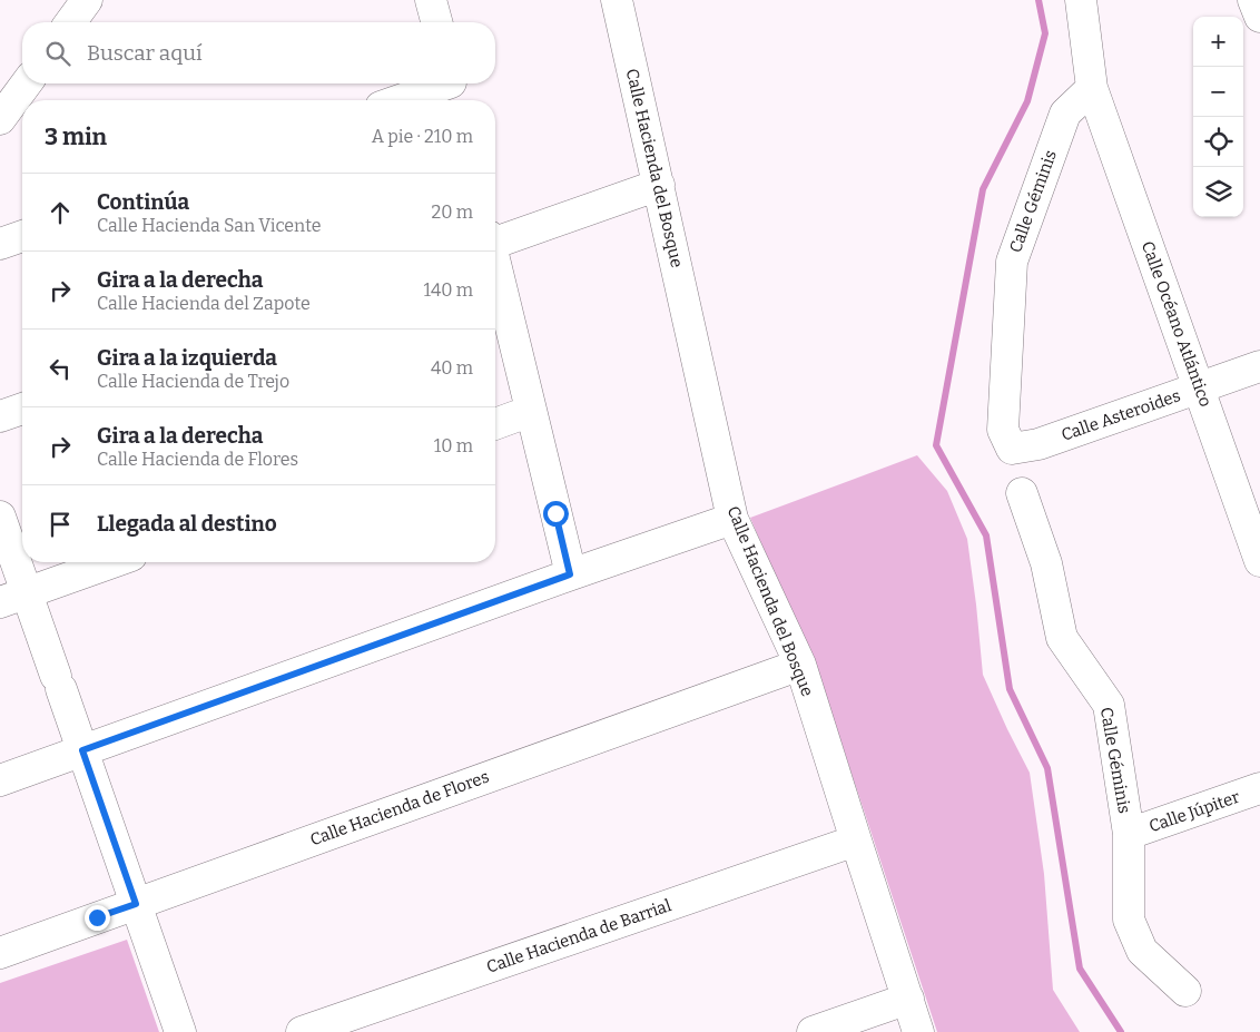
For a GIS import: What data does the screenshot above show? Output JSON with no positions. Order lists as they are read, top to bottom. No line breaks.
{"streets":{"street":["Calle Hacienda del Bosque","Calle Géminis","Calle Océano Atlántico","Calle Asteroides","Calle Hacienda de Flores","Calle Júpiter","Calle Hacienda de Barrial"]},"crossings":[["Calle Hacienda del Bosque","Calle Hacienda de Flores"],["Calle Hacienda del Bosque","Calle Hacienda de Barrial"],["Calle Géminis","Calle Océano Atlántico"],["Calle Géminis","Calle Asteroides"],["Calle Géminis","Calle Júpiter"],["Calle Océano Atlántico","Calle Asteroides"]],"page":{"map_buttons":["+","−"],"search":"Buscar aquí","heading":["3 min","A pie · 210 m"],"list":[["Continúa","Calle Hacienda San Vicente","20 m"],["Gira a la derecha","Calle Hacienda del Zapote","140 m"],["Gira a la izquierda","Calle Hacienda de Trejo","40 m"],["Gira a la derecha","Calle Hacienda de Flores","10 m"],"Llegada al destino"]}}
